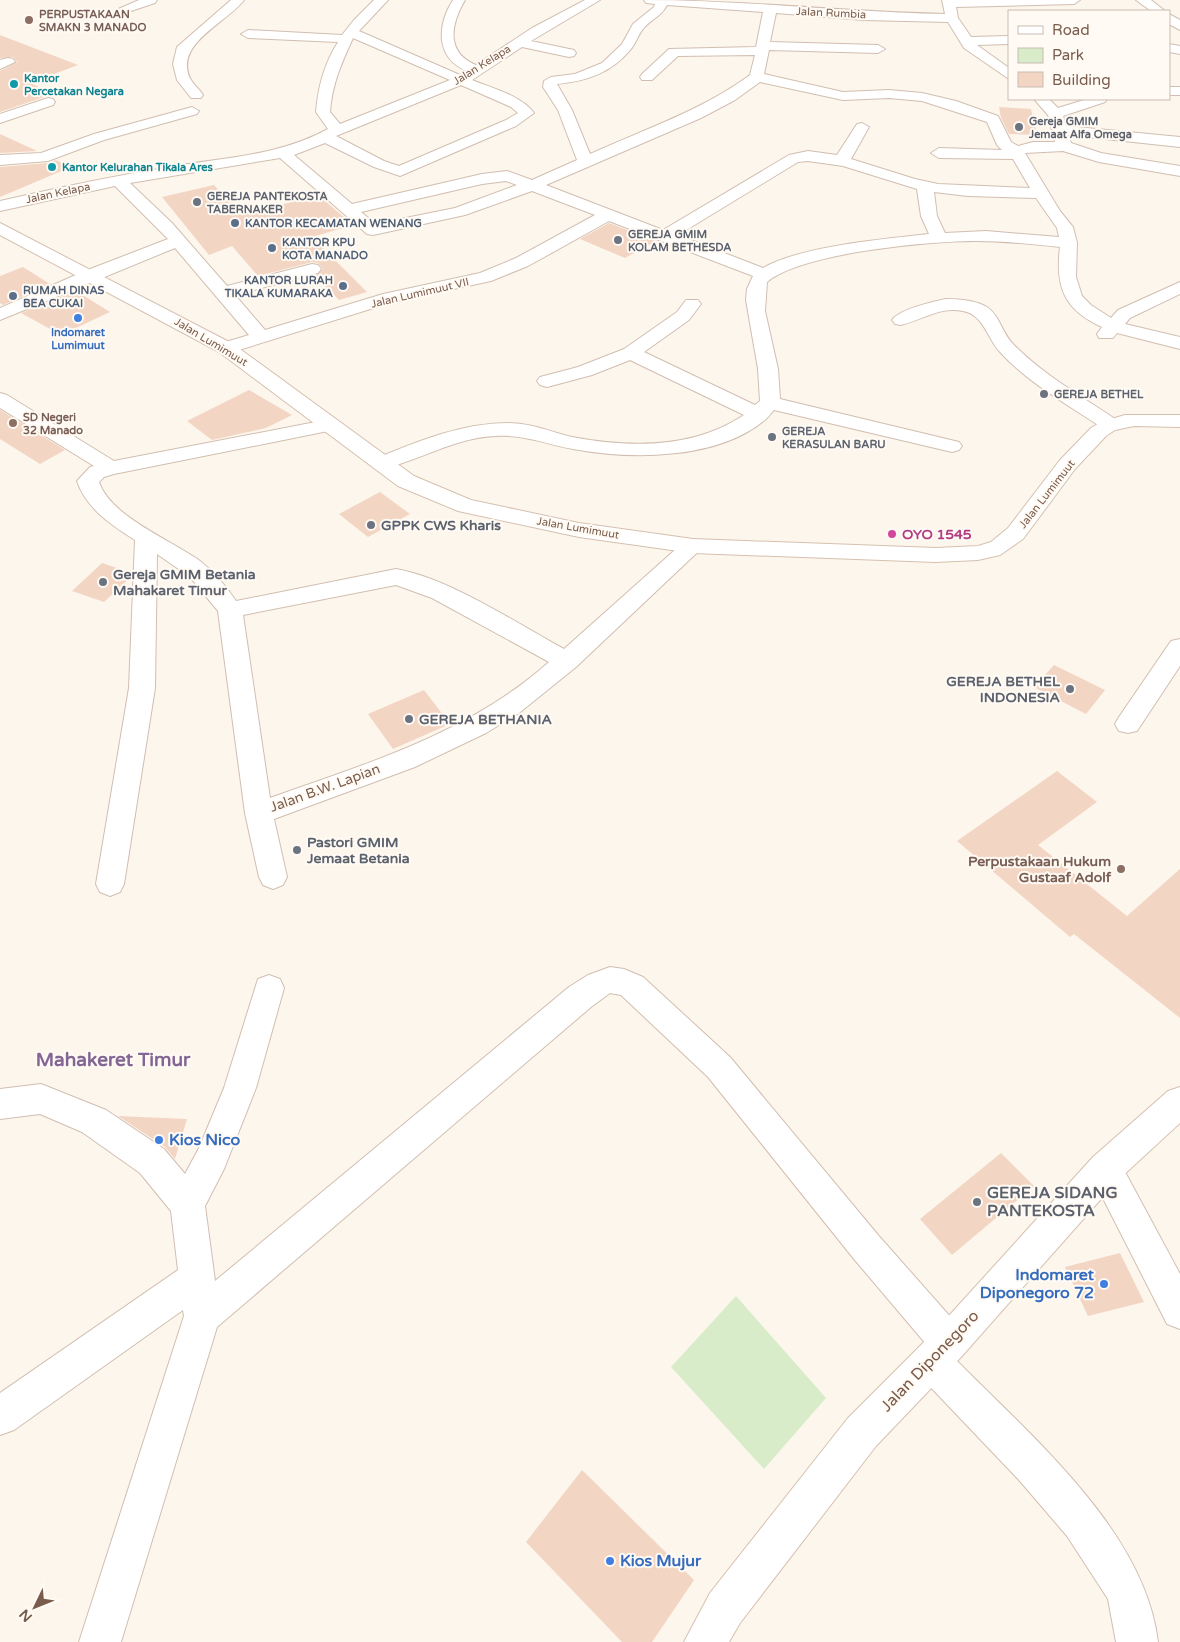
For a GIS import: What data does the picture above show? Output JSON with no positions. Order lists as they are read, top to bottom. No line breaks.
{"streets":{"street":["Jalan Rumbia","Jalan Kelapa","Jalan Lumimuut VII","Jalan Lumimuut","Jalan B.W. Lapian","Jalan Diponegoro"]},"crossings":[["Jalan Lumimuut VII","Jalan Lumimuut"],["Jalan Lumimuut","Jalan B.W. Lapian"]],"districts":["Mahakeret Timur"],"places":["PERPUSTAKAAN SMAKN 3 MANADO","Kantor Percetakan Negara","Gereja GMIM Jemaat Alfa Omega","Kantor Kelurahan Tikala Ares","GEREJA PANTEKOSTA TABERNAKER","KANTOR KECAMATAN WENANG","GEREJA GMIM KOLAM BETHESDA","KANTOR KPU KOTA MANADO","KANTOR LURAH TIKALA KUMARAKA","RUMAH DINAS BEA CUKAI","Indomaret Lumimuut","GEREJA BETHEL","SD Negeri 32 Manado","GEREJA KERASULAN BARU","GPPK CWS Kharis","OYO 1545","Gereja GMIM Betania Mahakaret Timur","GEREJA BETHEL INDONESIA","GEREJA BETHANIA","Pastori GMIM Jemaat Betania","Perpustakaan Hukum Gustaaf Adolf","Kios Nico","GEREJA SIDANG PANTEKOSTA","Indomaret Diponegoro 72","Kios Mujur"],"legend":["Road","Park","Building"],"north":"bottom left"}
